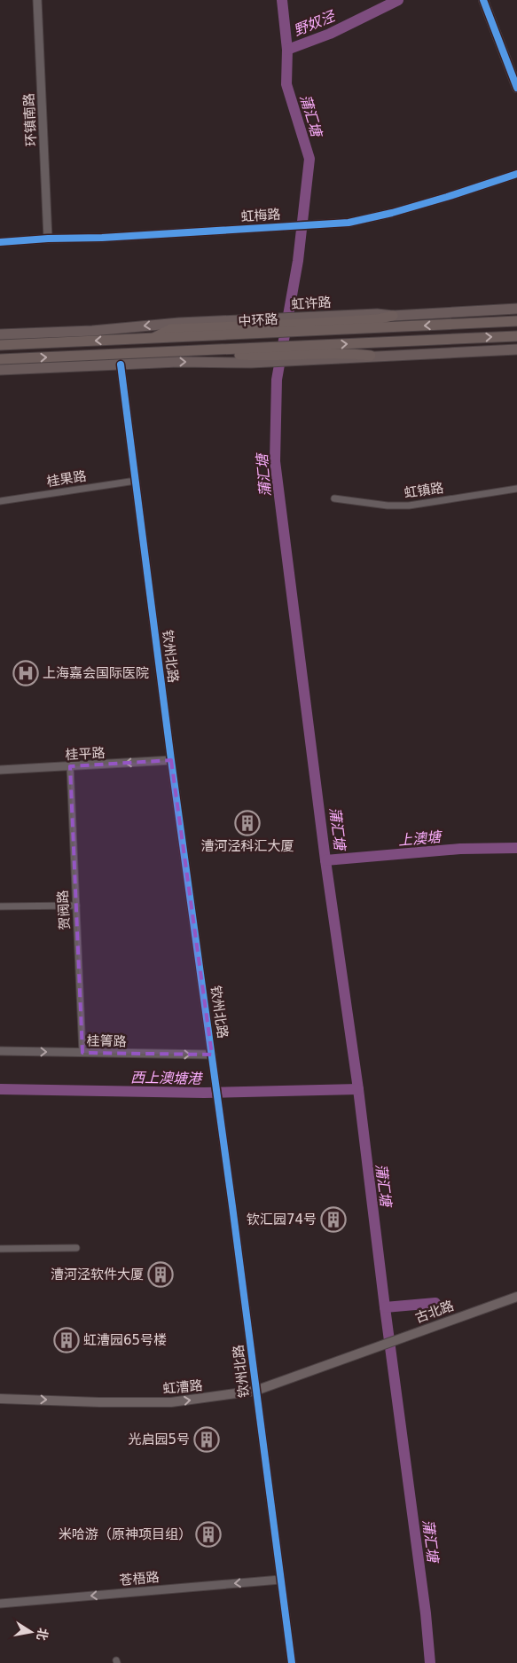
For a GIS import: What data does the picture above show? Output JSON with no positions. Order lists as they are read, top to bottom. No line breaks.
{"streets":{"highway":["中环路"],"main road":["虹许路","古北路","虹漕路"],"street":["环镇南路","虹梅路","桂果路","虹镇路","钦州北路","桂平路","贺阀路","桂箐路","苍梧路"]},"crossings":[["环镇南路","虹梅路"],["虹许路","中环路"],["桂果路","钦州北路"],["钦州北路","桂平路"],["钦州北路","桂箐路"],["钦州北路","虹漕路"],["钦州北路","苍梧路"],["桂平路","贺阀路"],["贺阀路","桂箐路"],["古北路","虹漕路"]],"one_way":["桂平路","桂箐路","虹漕路","苍梧路"],"water":["野奴泾","蒲汇塘","上澳塘","西上澳塘港"],"places":{"hospital":["上海嘉会国际医院"],"building":["漕河泾科汇大厦","钦汇园74号","漕河泾软件大厦","虹漕园65号楼","光启园5号","米哈游（原神项目组）"]},"north":"right"}
